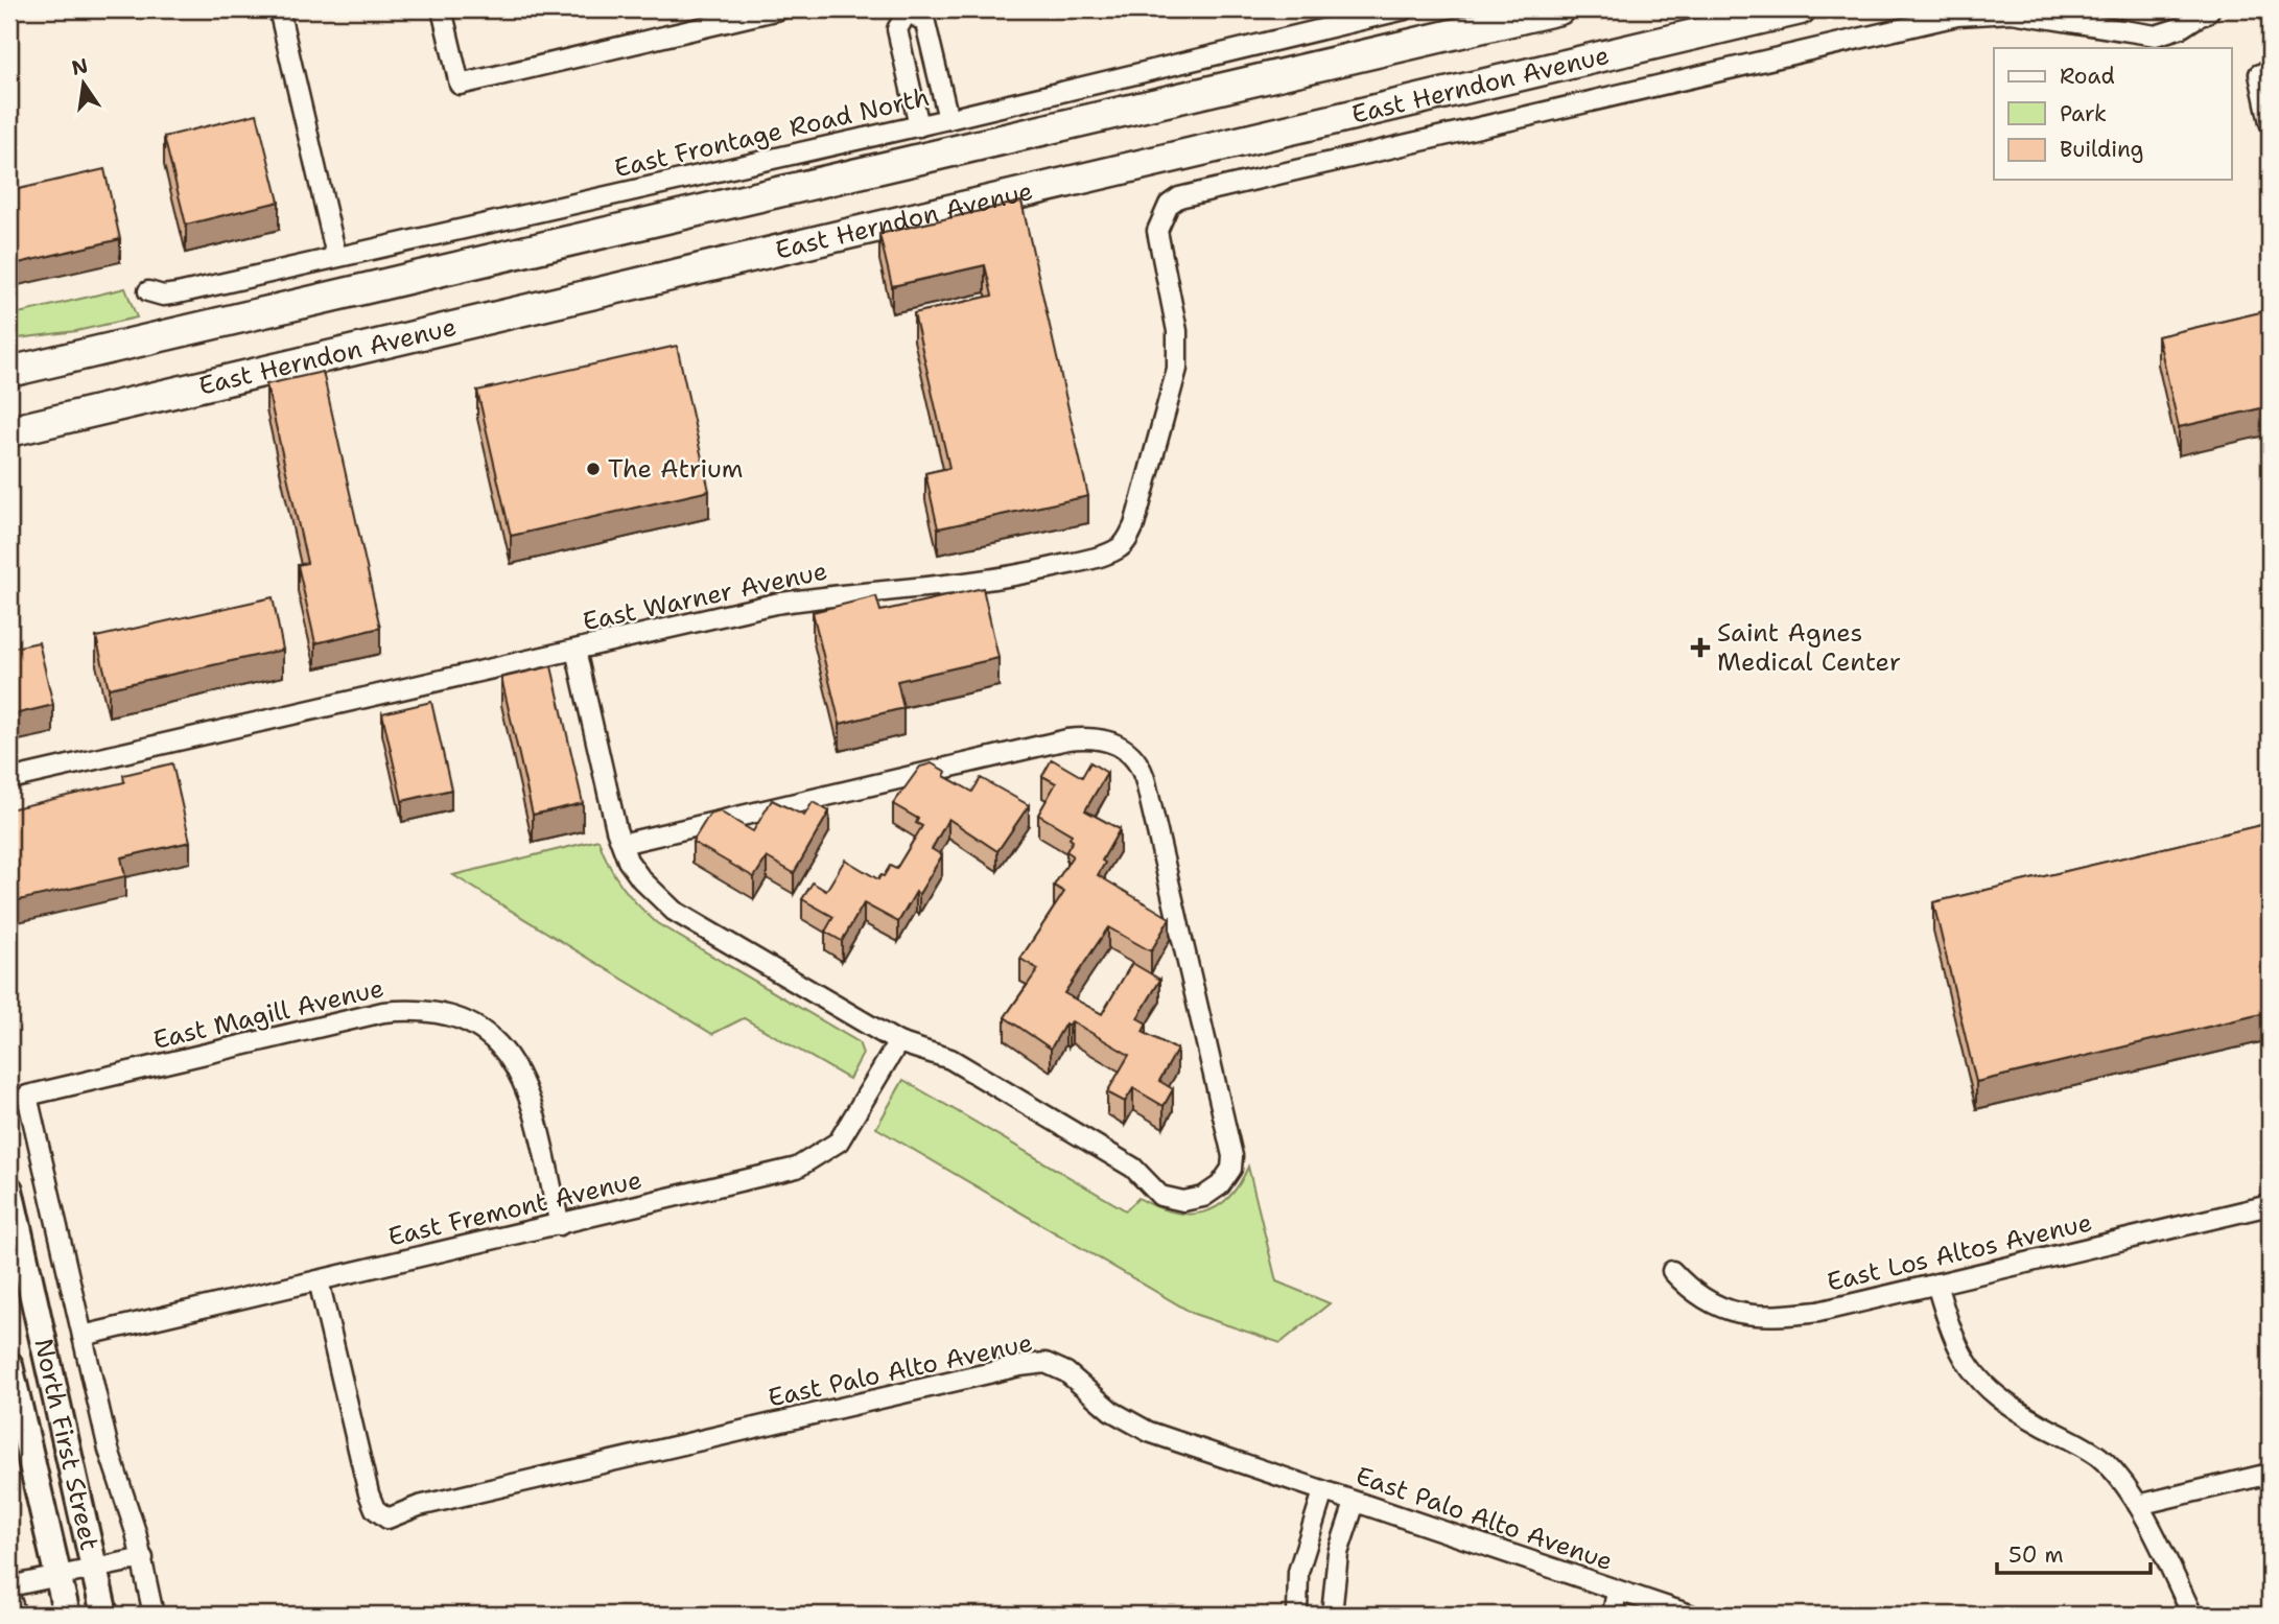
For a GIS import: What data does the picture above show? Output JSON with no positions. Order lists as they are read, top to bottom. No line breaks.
{"streets":{"main road":["East Herndon Avenue","North First Street"],"street":["East Frontage Road North","East Warner Avenue","East Magill Avenue","East Fremont Avenue","East Los Altos Avenue","East Palo Alto Avenue"]},"crossings":[["East Magill Avenue","East Fremont Avenue"],["East Fremont Avenue","East Palo Alto Avenue"]],"places":{"other":["The Atrium"],"health":["Saint Agnes Medical Center"]},"legend":["Road","Park","Building"],"scale_bar":"50 m","north":"top"}
